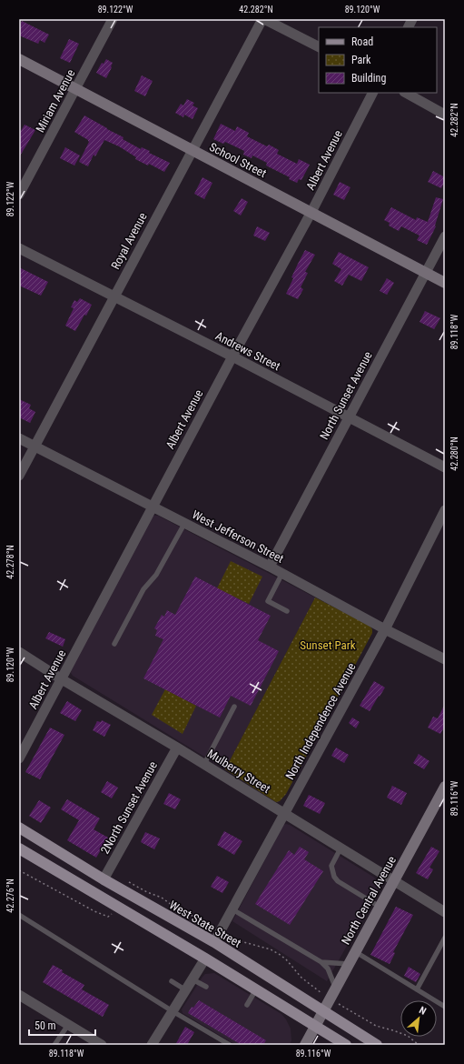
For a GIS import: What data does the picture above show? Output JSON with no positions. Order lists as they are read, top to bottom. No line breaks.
{"streets":{"main road":["School Street","North Central Avenue","West State Street"],"street":["Miriam Avenue","Albert Avenue","Royal Avenue","Andrews Street","North Sunset Avenue","West Jefferson Street","North Independence Avenue","Mulberry Street","2North Sunset Avenue"]},"crossings":[["Miriam Avenue","School Street"],["School Street","Albert Avenue"],["School Street","Royal Avenue"],["School Street","North Sunset Avenue"],["Albert Avenue","Andrews Street"],["Albert Avenue","West Jefferson Street"],["Albert Avenue","Mulberry Street"],["Royal Avenue","Andrews Street"],["Royal Avenue","West Jefferson Street"],["Andrews Street","North Sunset Avenue"],["North Sunset Avenue","West Jefferson Street"],["West Jefferson Street","North Independence Avenue"],["North Independence Avenue","Mulberry Street"],["North Independence Avenue","West State Street"],["Mulberry Street","2North Sunset Avenue"],["Mulberry Street","North Central Avenue"],["2North Sunset Avenue","West State Street"],["North Central Avenue","West State Street"]],"parks":["Sunset Park"],"legend":["Road","Park","Building"],"scale_bar":"50 m","north":"top right","coordinates":["89.122°W","42.282°N","89.120°W","89.118°W","42.280°N","42.278°N","89.116°W","42.276°N"]}
